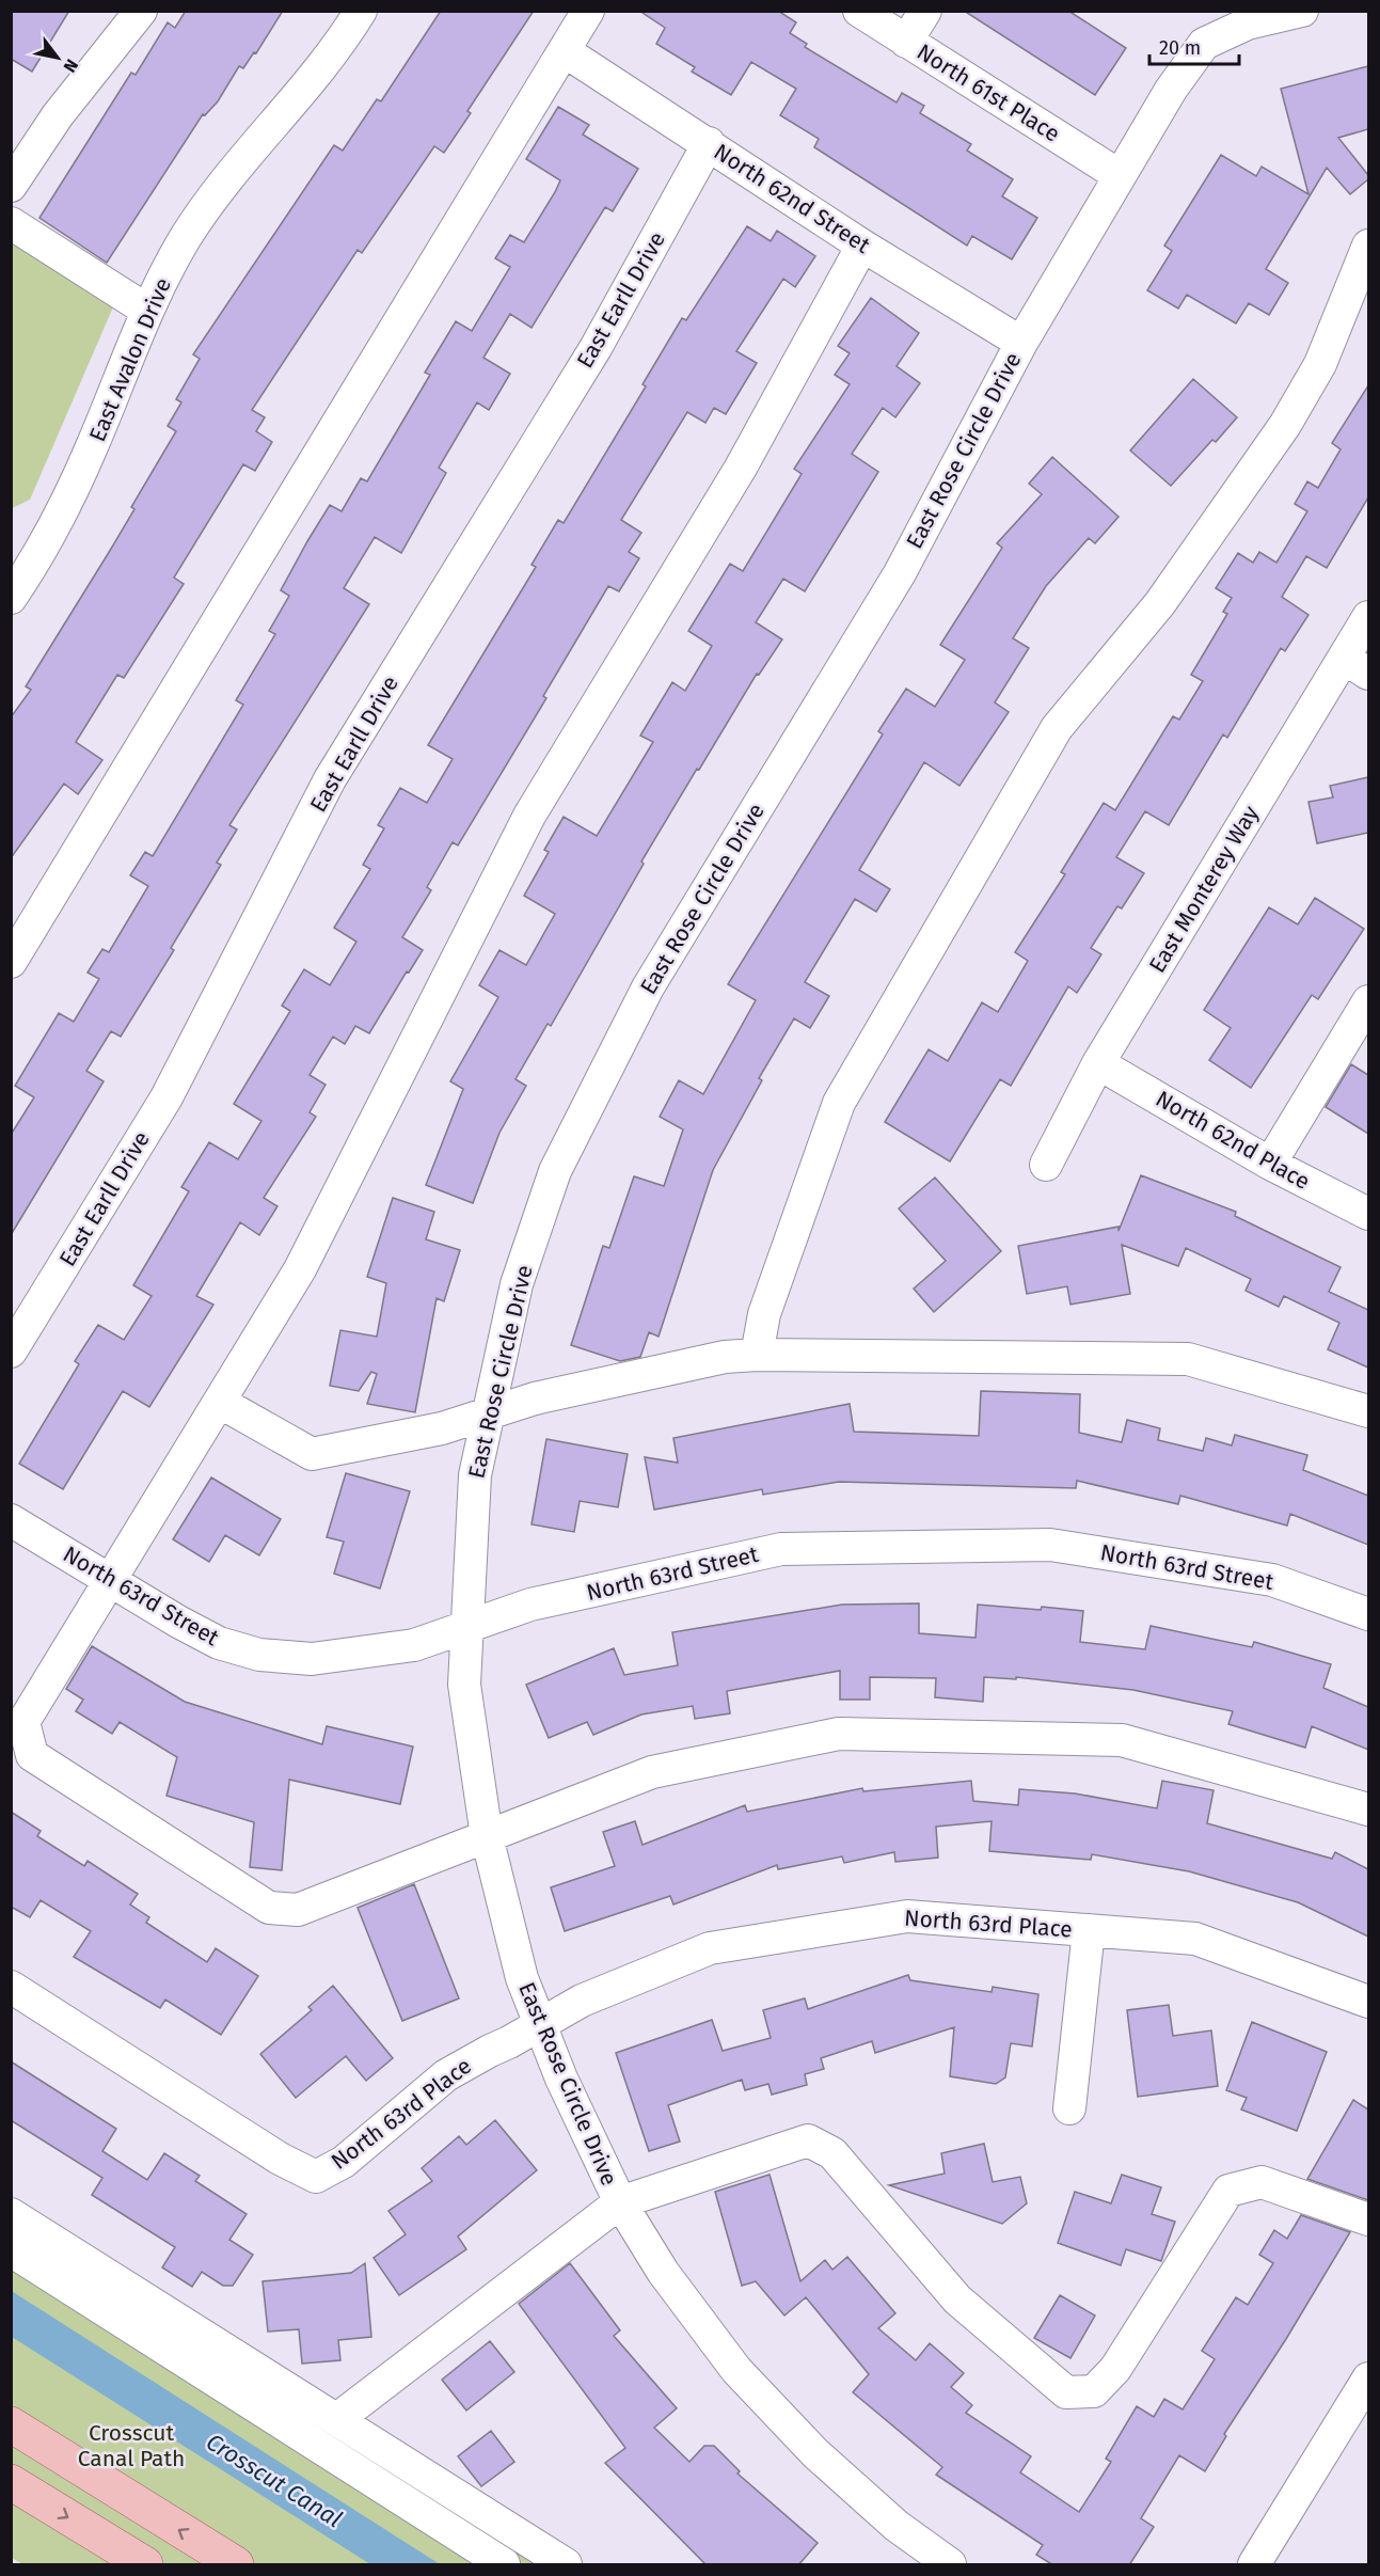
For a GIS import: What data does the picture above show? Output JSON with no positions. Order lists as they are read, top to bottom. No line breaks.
{"streets":{"street":["North 61st Place","North 62nd Street","East Earll Drive","East Avalon Drive","East Rose Circle Drive","East Monterey Way","North 62nd Place","North 63rd Street","North 63rd Place"]},"crossings":[["North 61st Place","East Rose Circle Drive"],["North 62nd Street","East Earll Drive"],["North 62nd Street","East Rose Circle Drive"],["East Rose Circle Drive","North 63rd Street"],["East Rose Circle Drive","North 63rd Place"],["East Monterey Way","North 62nd Place"]],"water":["Crosscut Canal"],"parks":["Crosscut Canal Path"],"scale_bar":"20 m","north":"bottom right"}
